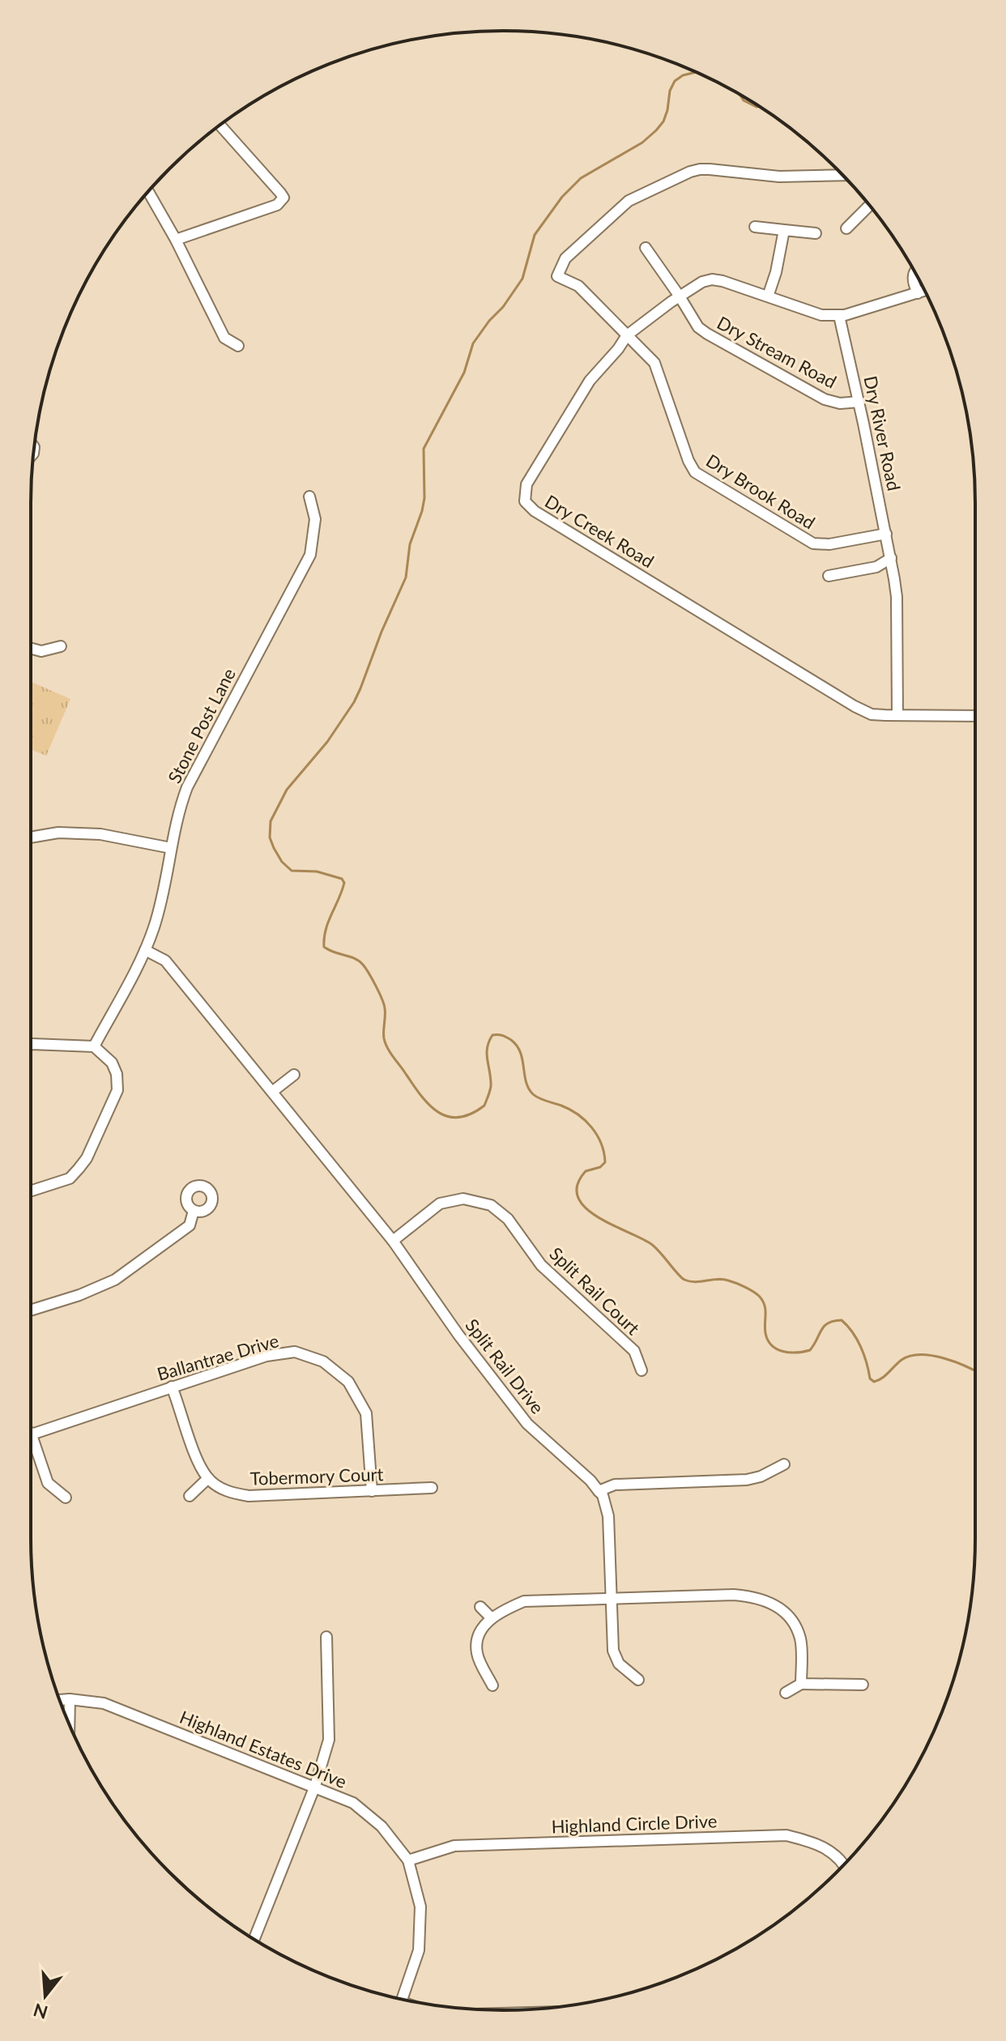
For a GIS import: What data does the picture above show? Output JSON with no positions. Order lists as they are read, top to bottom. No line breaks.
{"streets":{"street":["Dry Stream Road","Dry River Road","Dry Brook Road","Dry Creek Road","Stone Post Lane","Split Rail Court","Ballantrae Drive","Split Rail Drive","Tobermory Court","Highland Estates Drive","Highland Circle Drive"]},"crossings":[["Dry Stream Road","Dry River Road"],["Dry Stream Road","Dry Creek Road"],["Dry River Road","Dry Brook Road"],["Dry River Road","Dry Creek Road"],["Dry Brook Road","Dry Creek Road"],["Stone Post Lane","Split Rail Drive"],["Split Rail Court","Split Rail Drive"],["Ballantrae Drive","Tobermory Court"],["Highland Estates Drive","Highland Circle Drive"]],"north":"bottom"}
